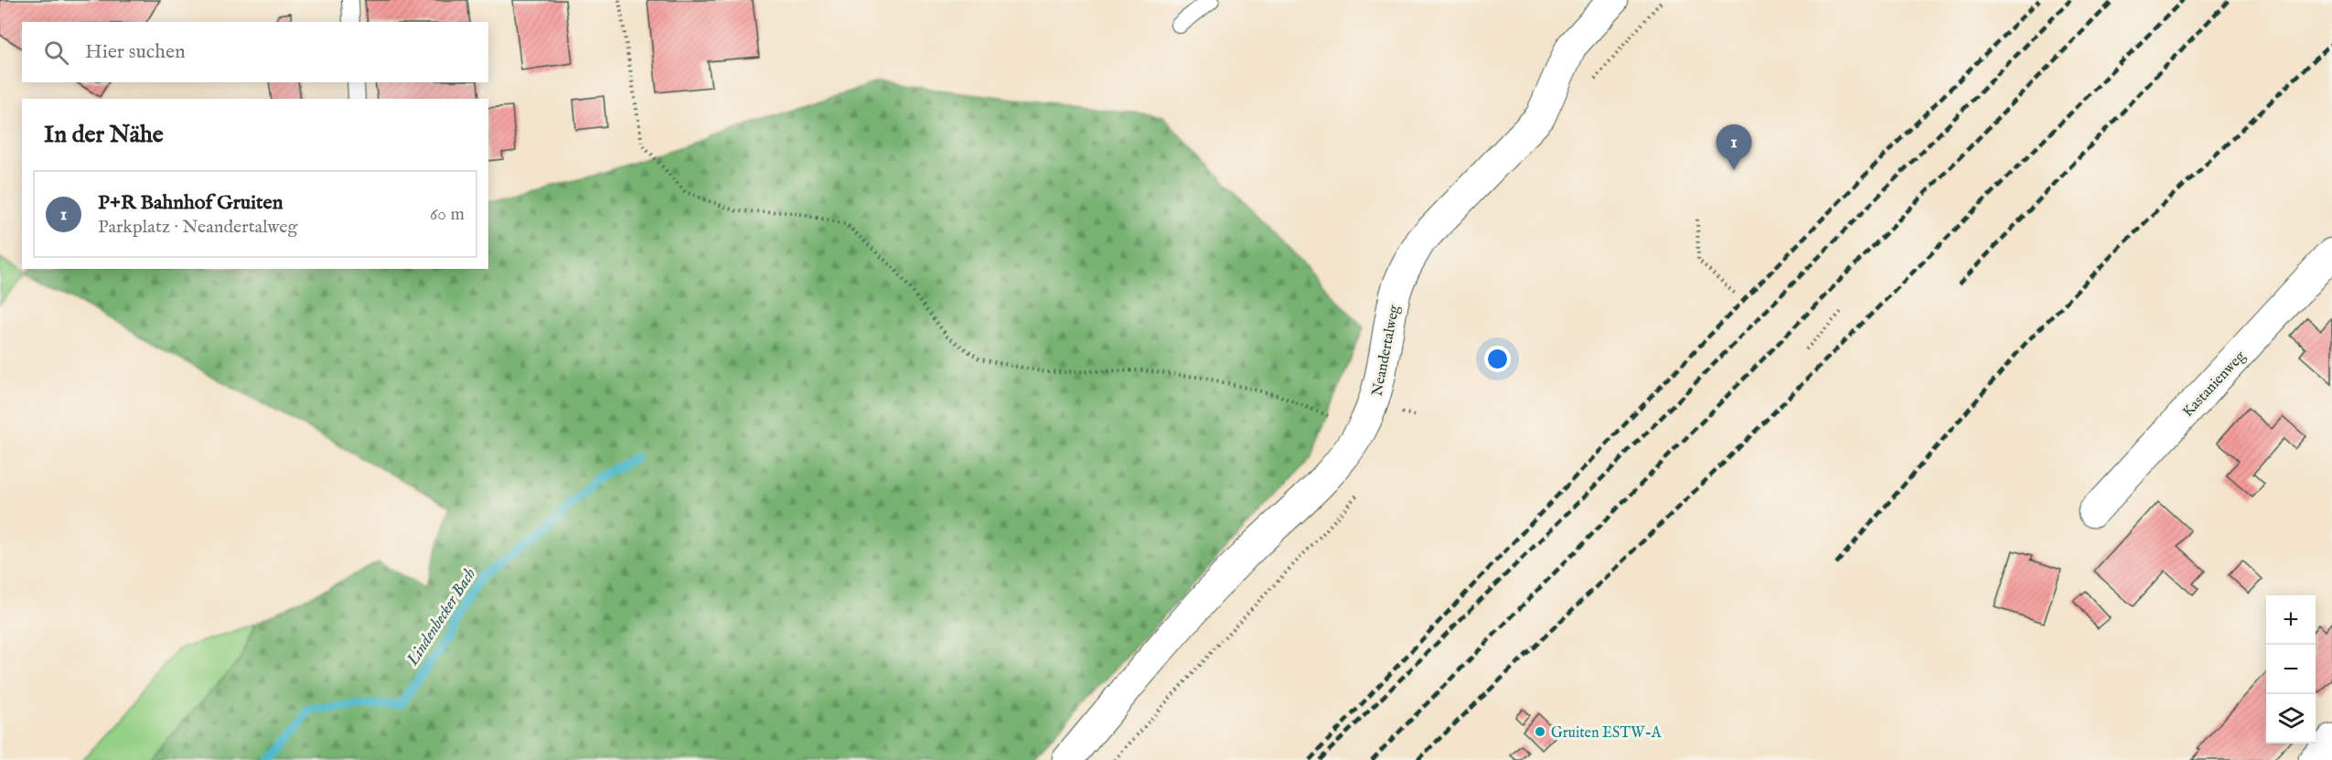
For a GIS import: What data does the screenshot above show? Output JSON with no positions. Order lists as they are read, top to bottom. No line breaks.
{"streets":{"street":["Neandertalweg","Kastanienweg"]},"water":["Lindenbecker Bach"],"places":["Gruiten ESTW-A"],"page":{"search":"Hier suchen","heading":"In der Nähe","pins":"1","list":[{"mark":"1","name":"P+R Bahnhof Gruiten","note":"Parkplatz · Neandertalweg","value":"60 m"}],"map_buttons":["+","−"]}}
